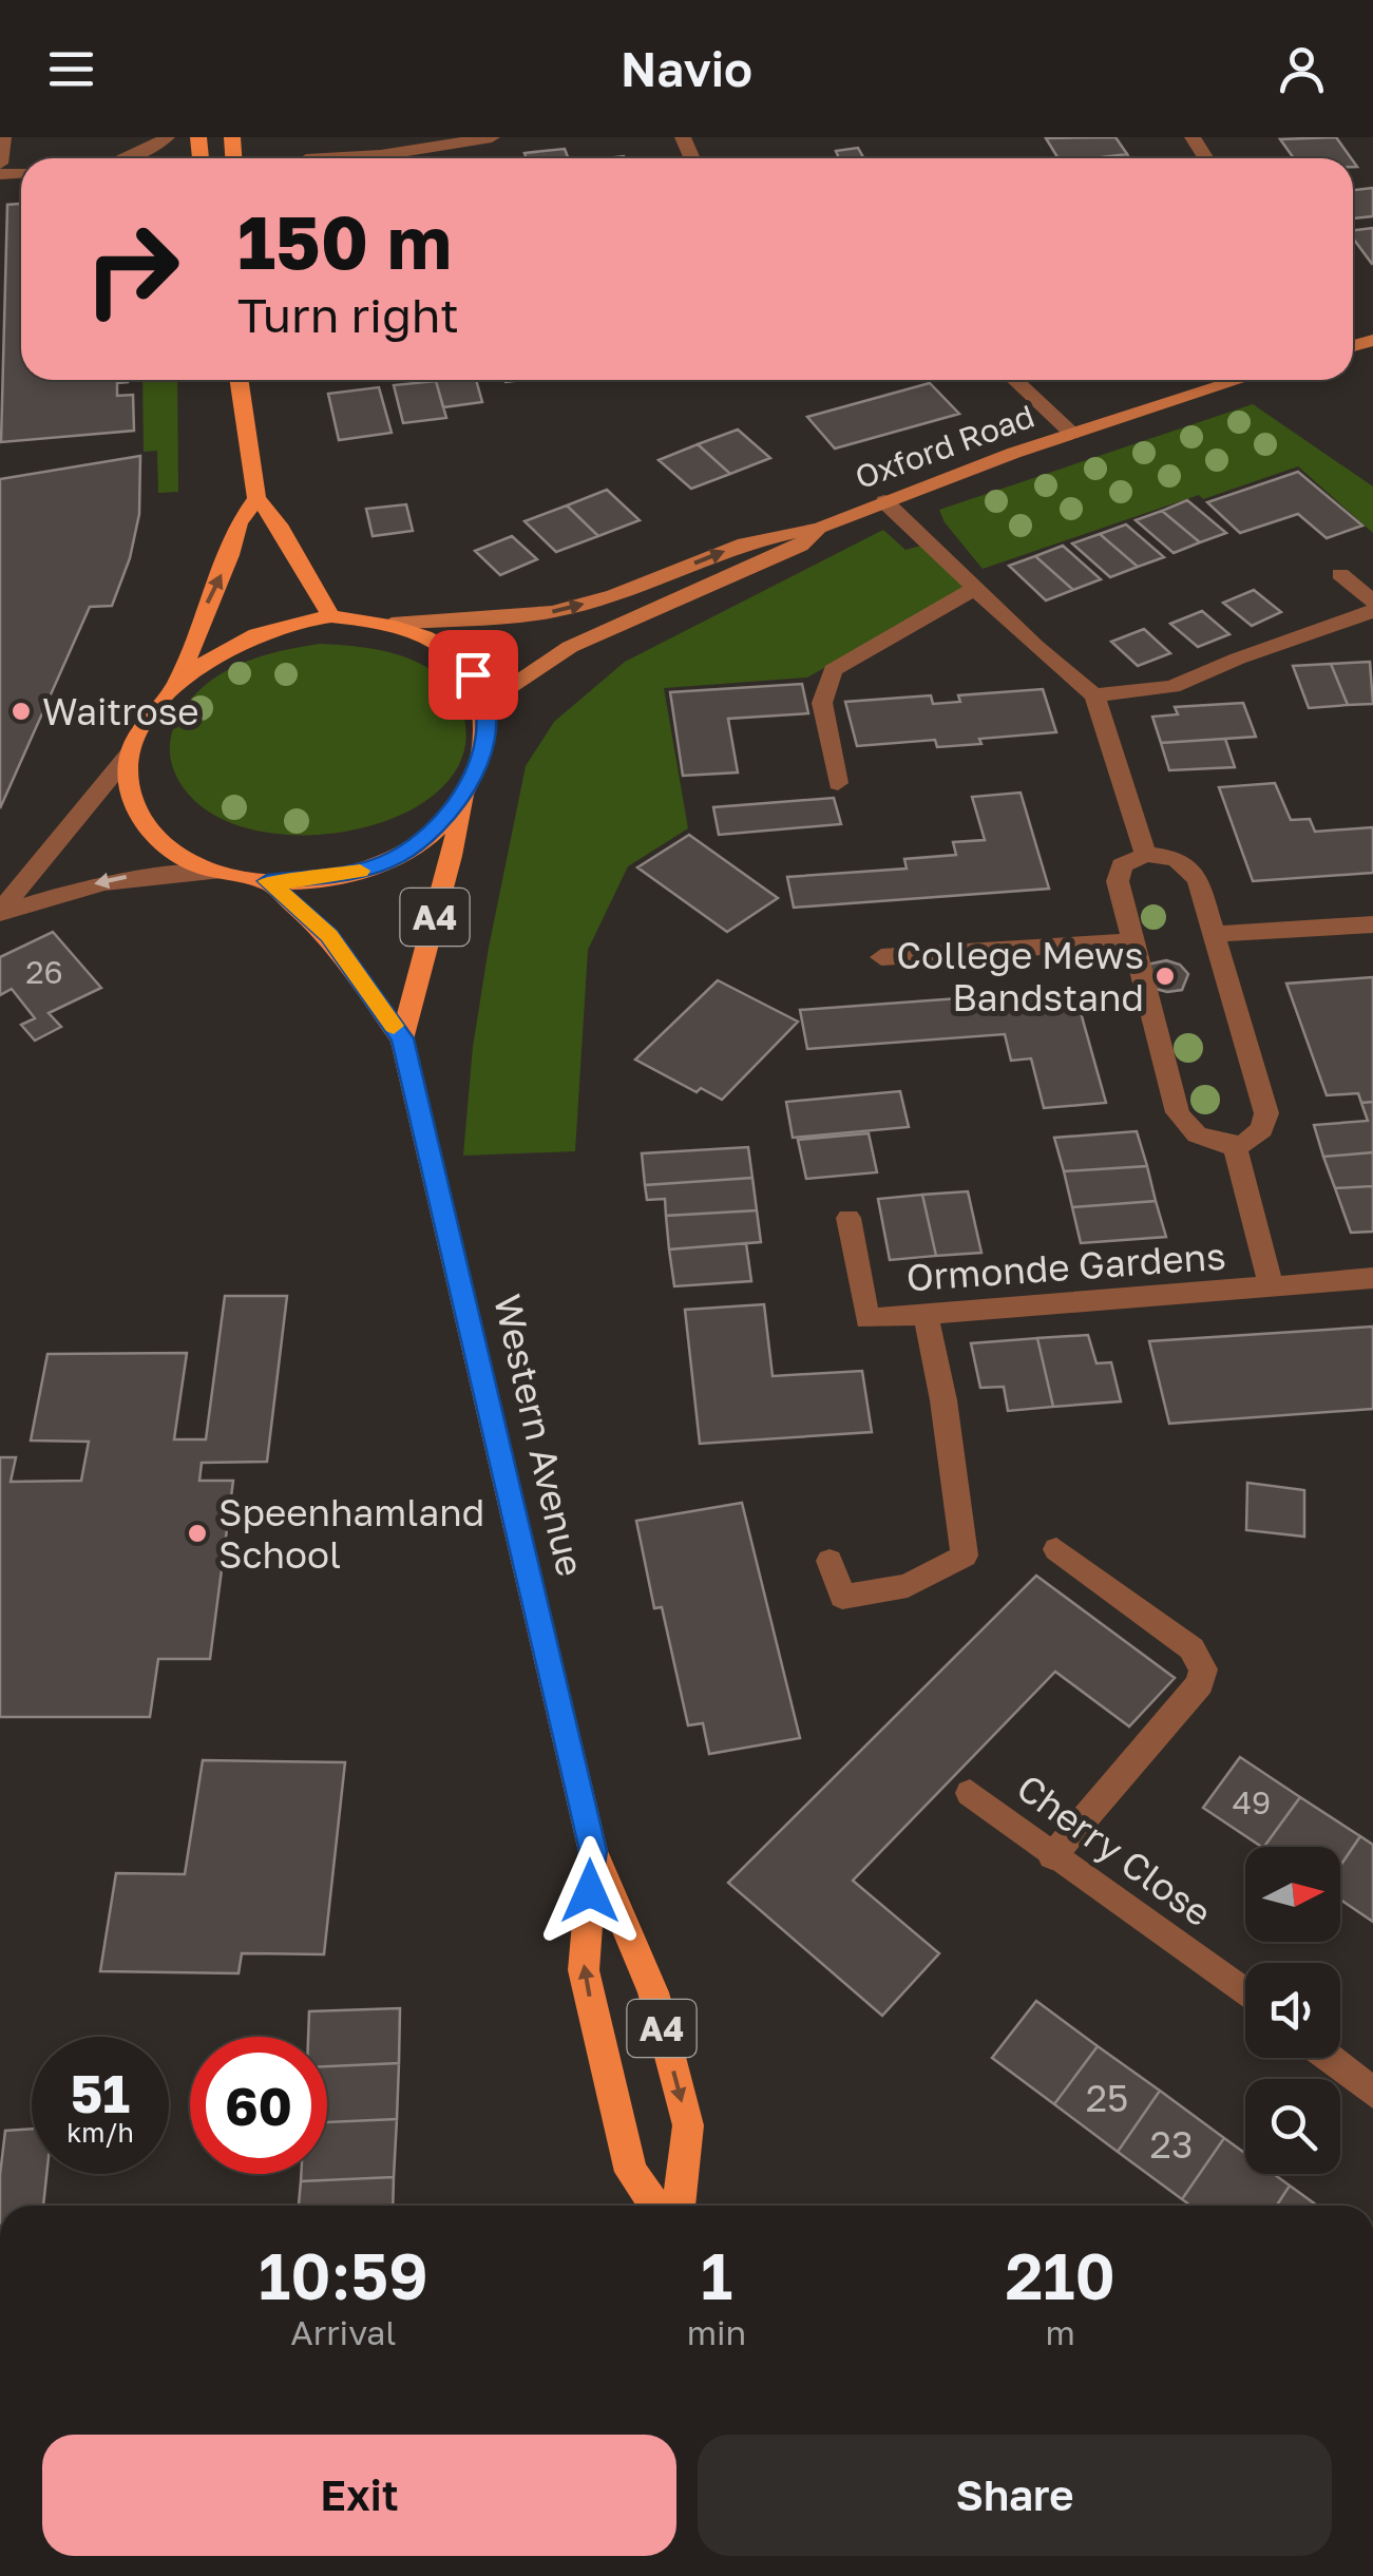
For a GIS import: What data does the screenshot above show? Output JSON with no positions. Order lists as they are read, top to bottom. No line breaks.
{"streets":{"main road":["Oxford Road","A4","Western Avenue"],"street":["Ormonde Gardens","Cherry Close"]},"crossings":[["Oxford Road","A4"],["Oxford Road","Western Avenue"],["A4","Western Avenue"]],"places":["Waitrose","College Mews Bandstand","Speenhamland School"],"house_numbers":["26","49","25","23"],"north":"right","page":{"header":"Navio","turn":["150 m","Turn right"],"speed":"51 km/h","limit":"60","eta":["10:59","Arrival","1","min","210","m"],"buttons":["Exit","Share"]}}
